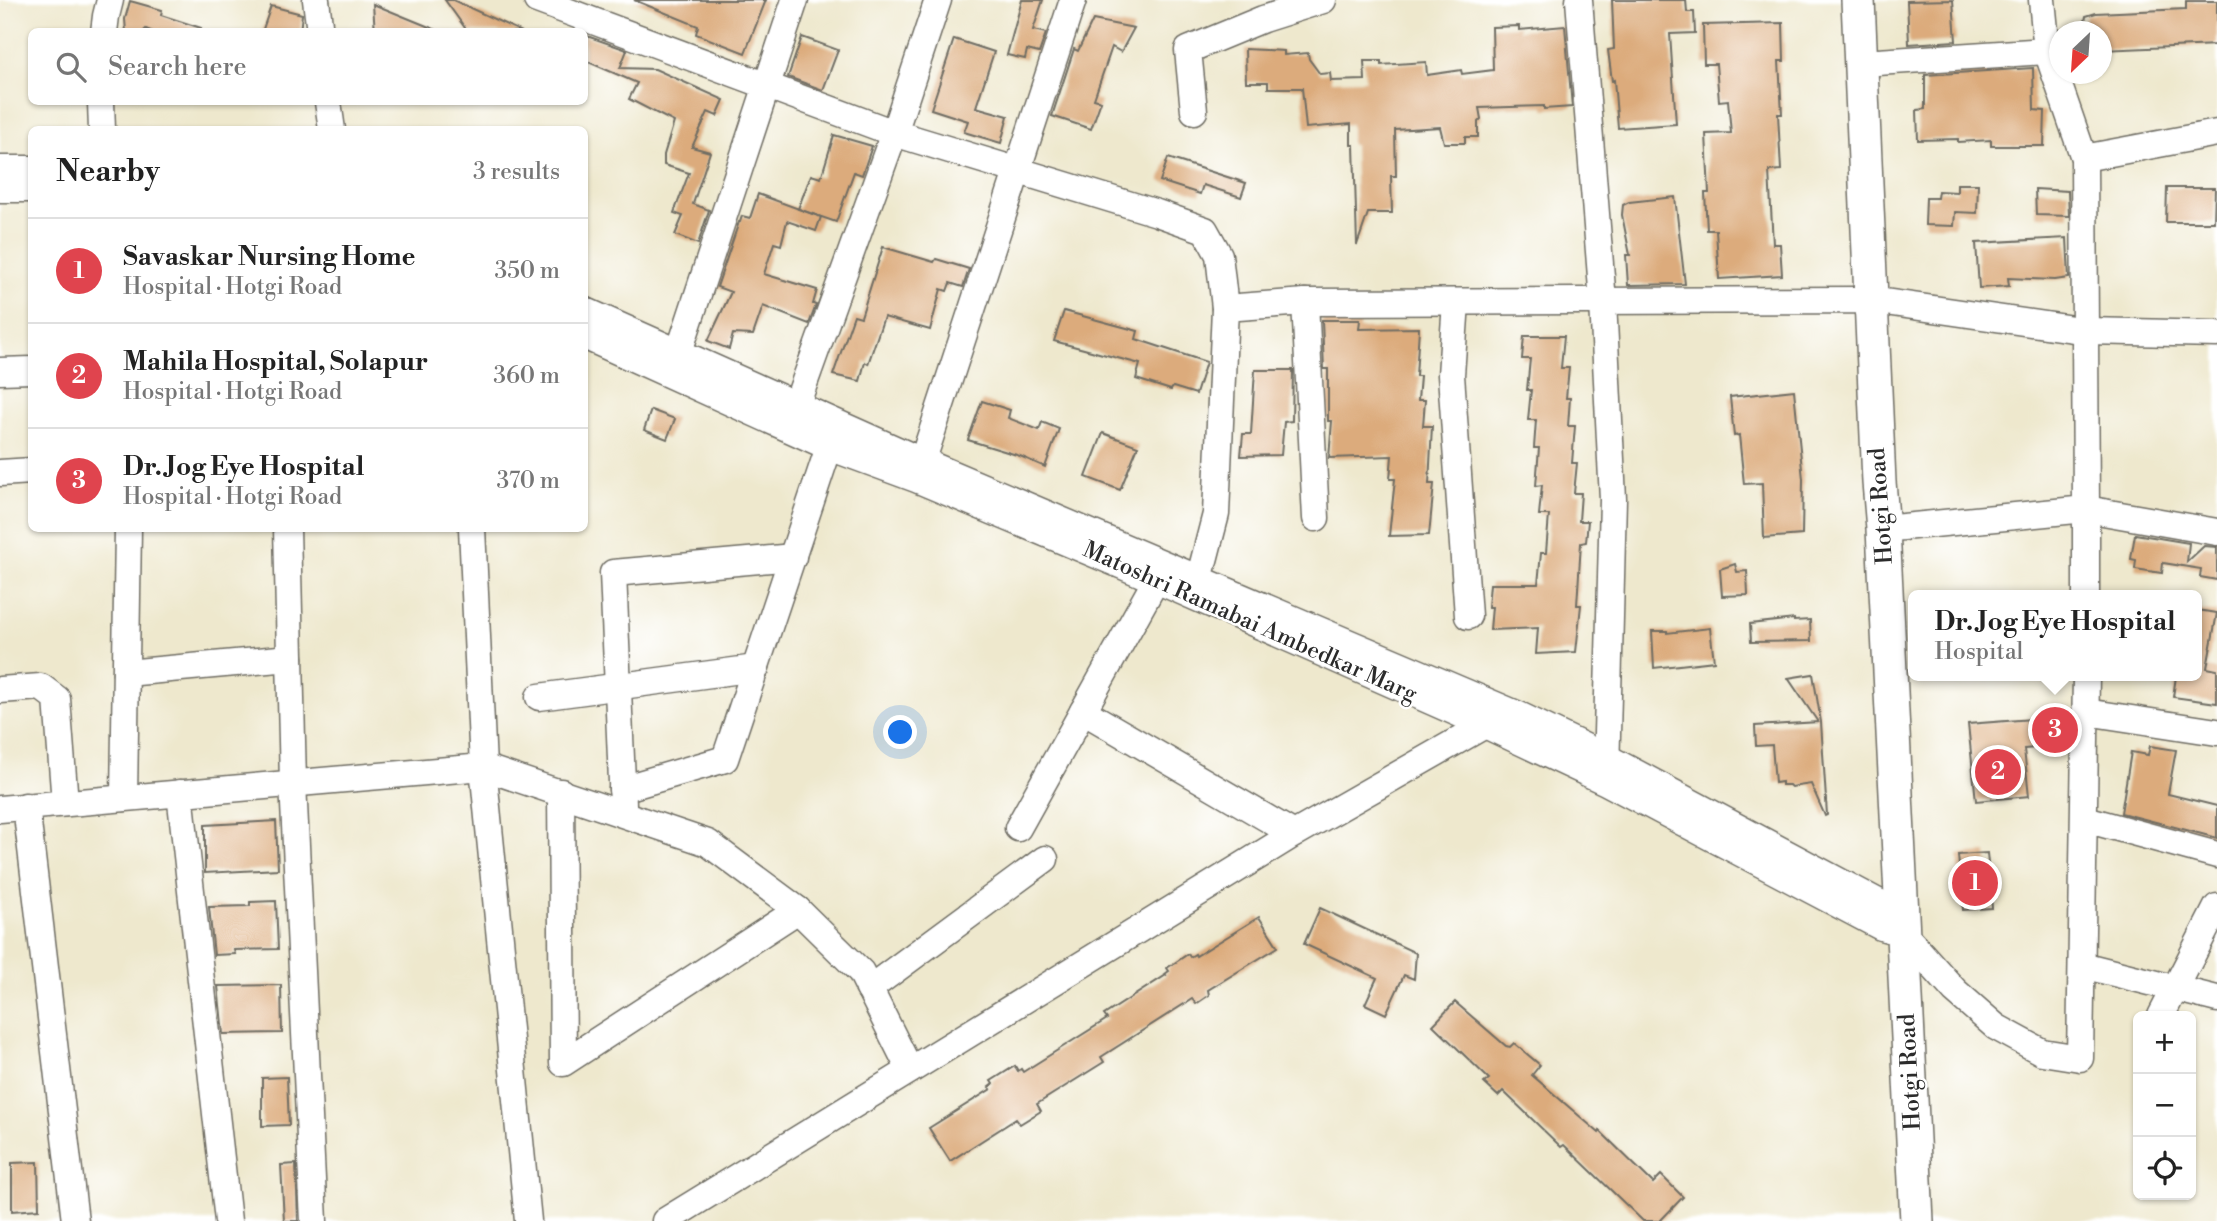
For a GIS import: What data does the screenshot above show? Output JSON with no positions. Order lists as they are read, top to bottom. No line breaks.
{"streets":{"main road":["Hotgi Road"],"street":["Matoshri Ramabai Ambedkar Marg"]},"crossings":[["Hotgi Road","Matoshri Ramabai Ambedkar Marg"]],"north":"bottom left","page":{"search":"Search here","heading":["Nearby","3 results"],"list":[{"mark":"1","name":"Savaskar Nursing Home","note":"Hospital · Hotgi Road","value":"350 m"},{"mark":"2","name":"Mahila Hospital, Solapur","note":"Hospital · Hotgi Road","value":"360 m"},{"mark":"3","name":"Dr. Jog Eye Hospital","note":"Hospital · Hotgi Road","value":"370 m"}],"popup":["Dr. Jog Eye Hospital","Hospital"],"pins":["3","2","1"],"map_buttons":["+","−"]}}
